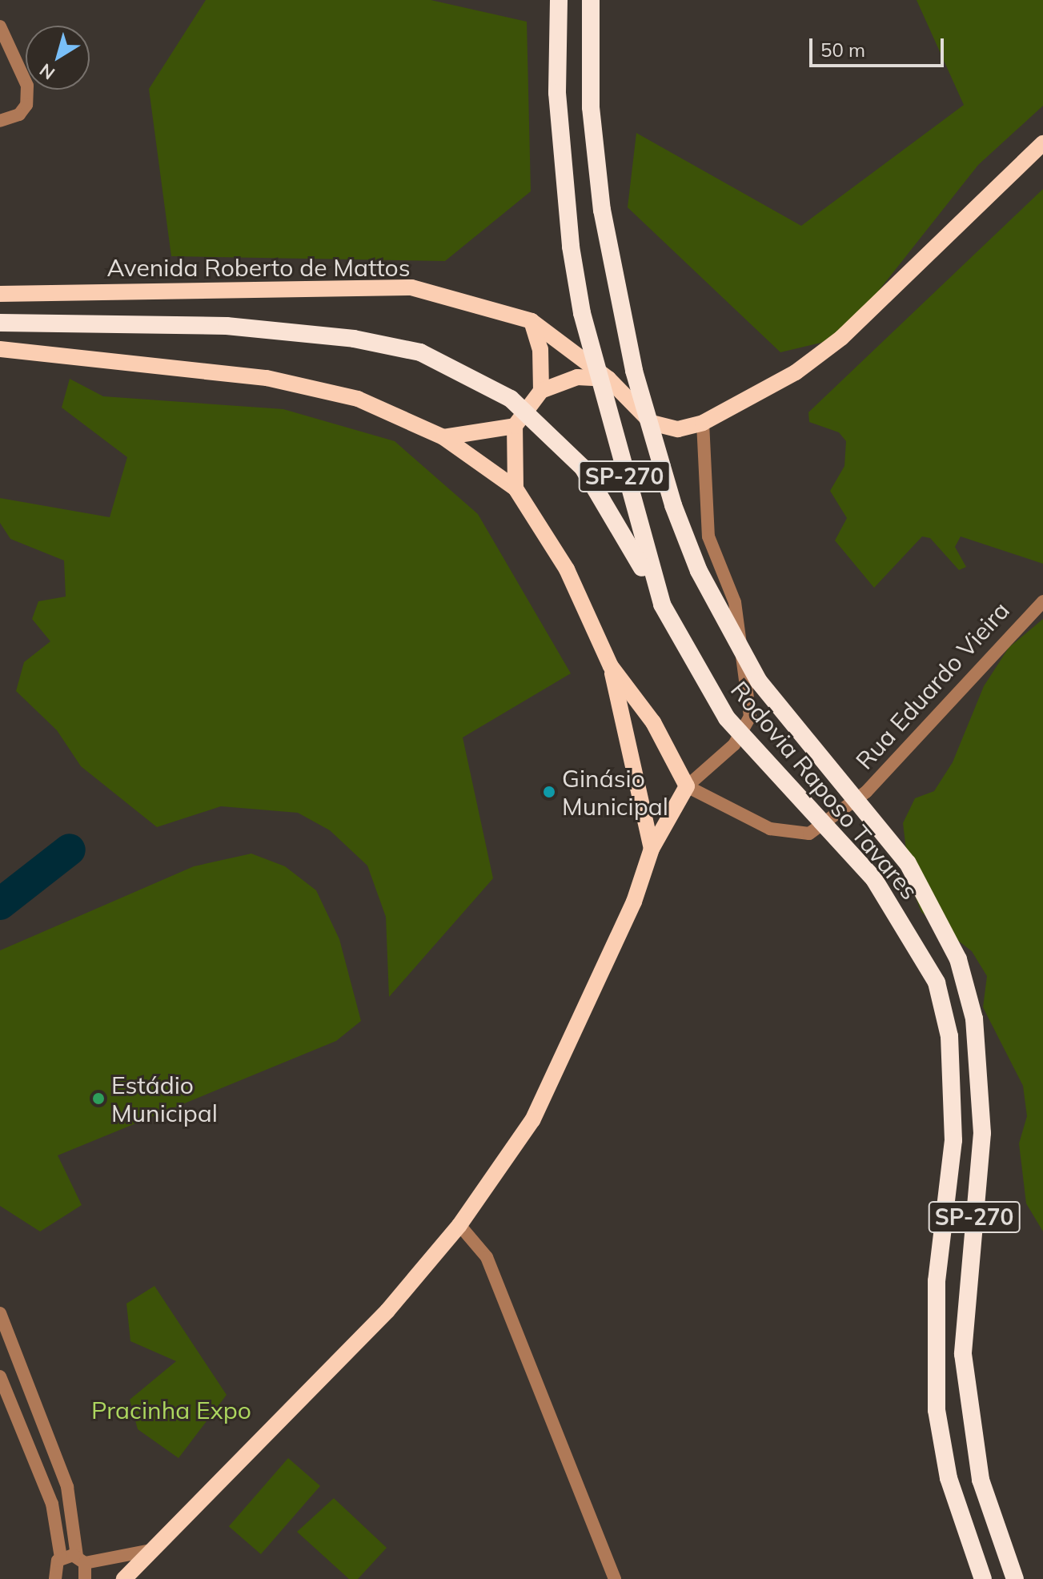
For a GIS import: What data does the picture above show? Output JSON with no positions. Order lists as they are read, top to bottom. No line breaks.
{"streets":{"highway":["SP-270","Rodovia Raposo Tavares"],"main road":["Avenida Roberto de Mattos"],"street":["Rua Eduardo Vieira"]},"crossings":[["Avenida Roberto de Mattos","SP-270"]],"parks":["Pracinha Expo"],"places":["Ginásio Municipal","Estádio Municipal"],"scale_bar":"50 m","north":"bottom left"}
